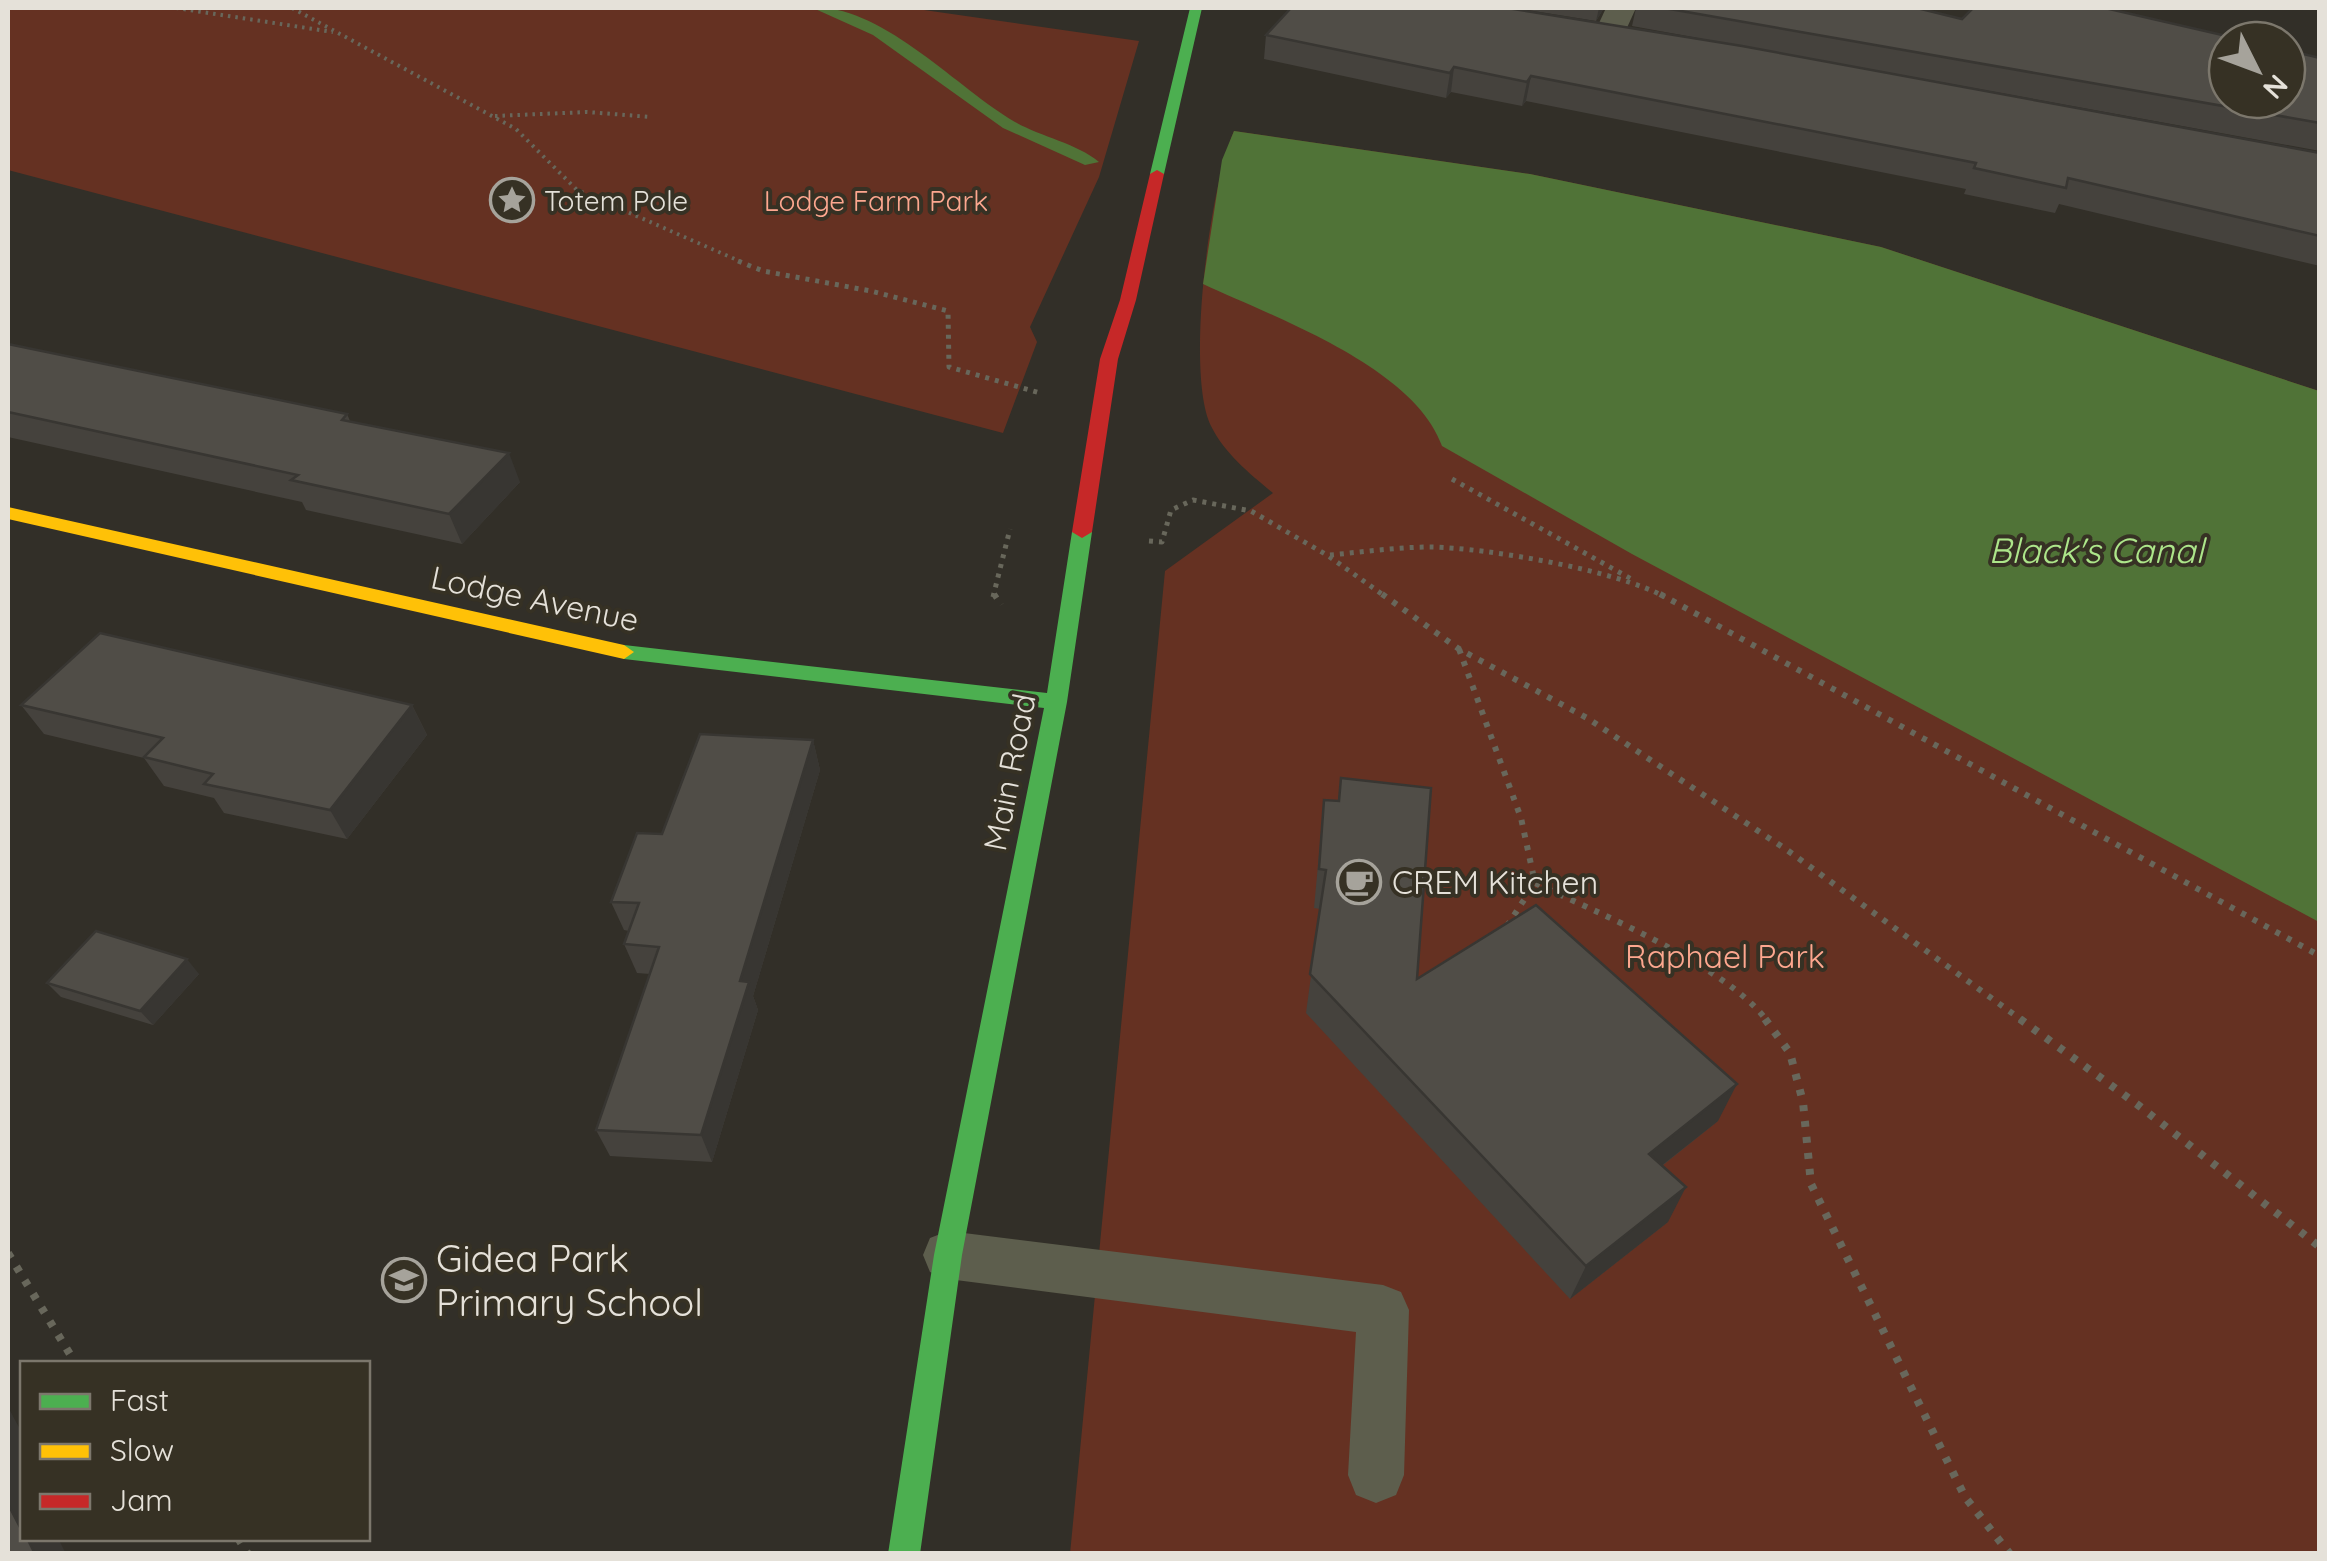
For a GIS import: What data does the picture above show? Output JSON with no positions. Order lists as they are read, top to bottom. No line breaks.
{"streets":{"main road":["Lodge Avenue","Main Road"]},"crossings":[["Lodge Avenue","Main Road"]],"water":["Black's Canal"],"parks":["Lodge Farm Park","Raphael Park"],"places":{"place":["Totem Pole"],"cafe":["CREM Kitchen"],"school or university":["Gidea Park Primary School"]},"legend":["Fast","Slow","Jam"],"north":"bottom right"}
